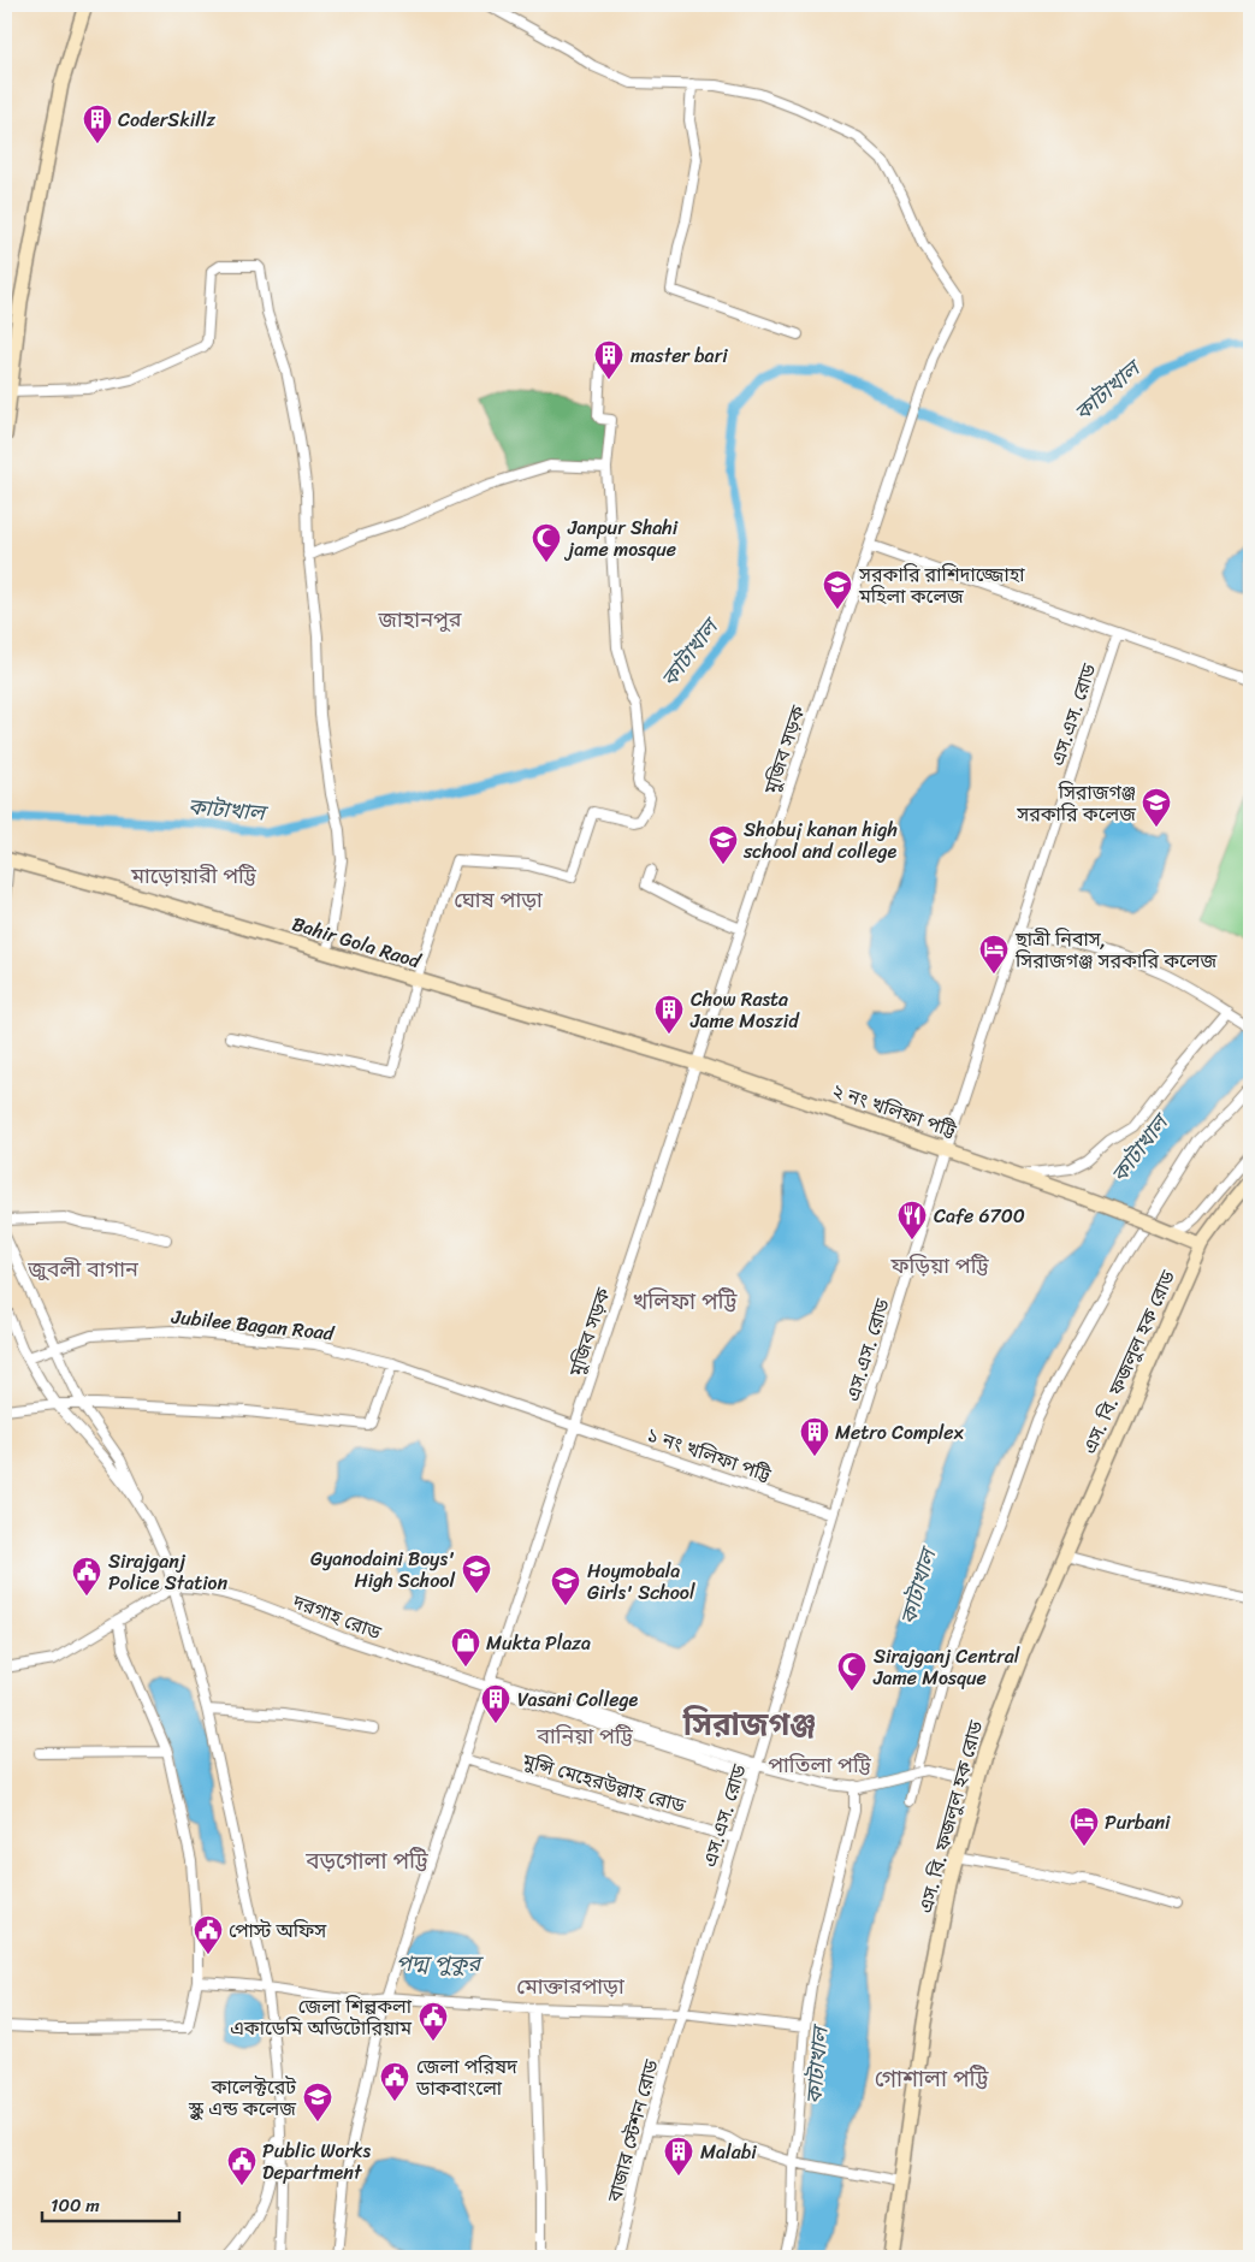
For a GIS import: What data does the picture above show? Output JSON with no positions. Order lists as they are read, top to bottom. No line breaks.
{"streets":{"main road":["Bahir Gola Raod","২ নং খলিফা পট্টি","এস. বি. ফজলুল হক রোড"],"street":["এস.এস. রোড","মুজিব সড়ক","Jubilee Bagan Road","১ নং খলিফা পট্টি","দরগাহ রোড","মুন্সি মেহেরউল্লাহ রোড","বাজার স্টেশন রোড"]},"crossings":[["এস.এস. রোড","২ নং খলিফা পট্টি"],["এস.এস. রোড","১ নং খলিফা পট্টি"],["এস.এস. রোড","দরগাহ রোড"],["এস.এস. রোড","মুন্সি মেহেরউল্লাহ রোড"],["এস.এস. রোড","বাজার স্টেশন রোড"],["মুজিব সড়ক","Bahir Gola Raod"],["মুজিব সড়ক","২ নং খলিফা পট্টি"],["মুজিব সড়ক","Jubilee Bagan Road"],["মুজিব সড়ক","১ নং খলিফা পট্টি"],["মুজিব সড়ক","দরগাহ রোড"],["মুজিব সড়ক","মুন্সি মেহেরউল্লাহ রোড"],["Bahir Gola Raod","২ নং খলিফা পট্টি"],["২ নং খলিফা পট্টি","এস. বি. ফজলুল হক রোড"],["Jubilee Bagan Road","১ নং খলিফা পট্টি"]],"districts":["জাহানপুর","মাড়োয়ারী পট্টি","ঘোষ পাড়া","ফড়িয়া পট্টি","জুবলী বাগান","খলিফা পট্টি","সিরাজগঞ্জ","বানিয়া পট্টি","পাতিলা পট্টি","বড়গোলা পট্টি","মোক্তারপাড়া","গোশালা পট্টি"],"water":["কাটাখাল","পদ্ম পুকুর"],"places":{"building":["CoderSkillz","master bari","Chow Rasta Jame Moszid","Metro Complex","Vasani College","Malabi"],"mosque":["Janpur Shahi jame mosque","Sirajganj Central Jame Mosque"],"school or university":["সরকারি রাশিদাজ্জোহা মহিলা কলেজ","সিরাজগঞ্জ সরকারি কলেজ","Shobuj kanan high school and college","Gyanodaini Boys' High School","Hoymobala Girls' School","কালেক্টরেট স্কুল এন্ড কলেজ"],"hotel":["ছাত্রী নিবাস, সিরাজগঞ্জ সরকারি কলেজ","Purbani"],"restaurant":["Cafe 6700"],"public building":["Sirajganj Police Station","পোস্ট অফিস","জেলা শিল্পকলা একাডেমি অডিটোরিয়াম","জেলা পরিষদ ডাকবাংলো","Public Works Department"],"shop":["Mukta Plaza"]},"scale_bar":"100 m"}
